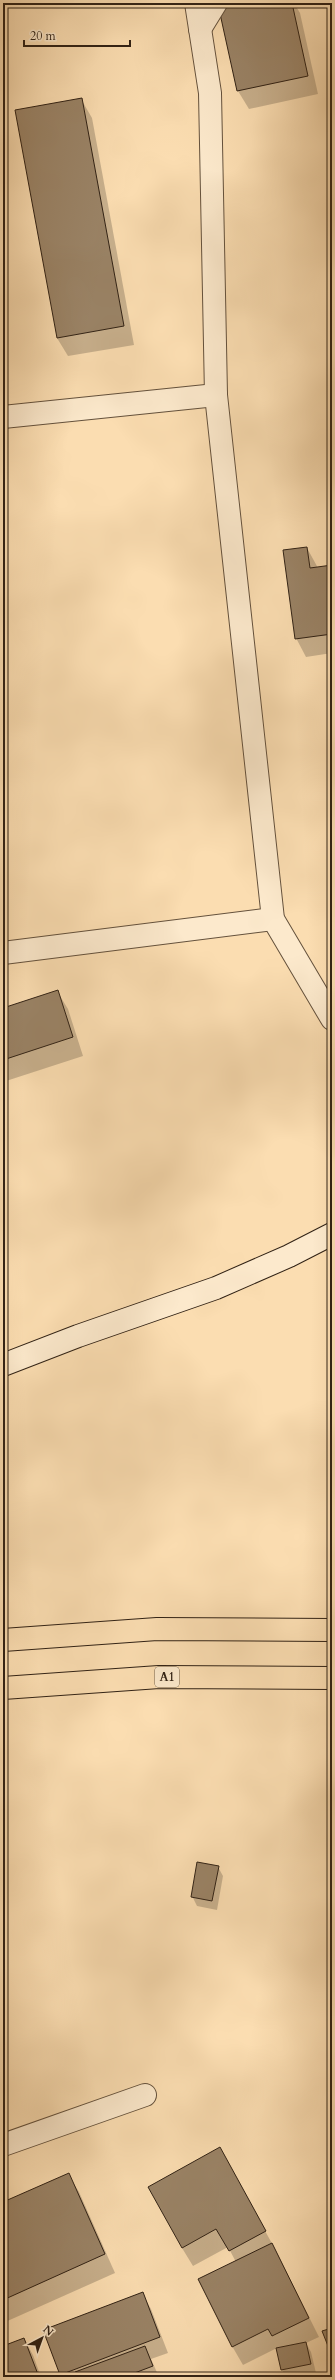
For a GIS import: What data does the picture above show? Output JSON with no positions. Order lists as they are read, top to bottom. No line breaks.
{"streets":{"highway":["A1"]},"scale_bar":"20 m","north":"top right"}
